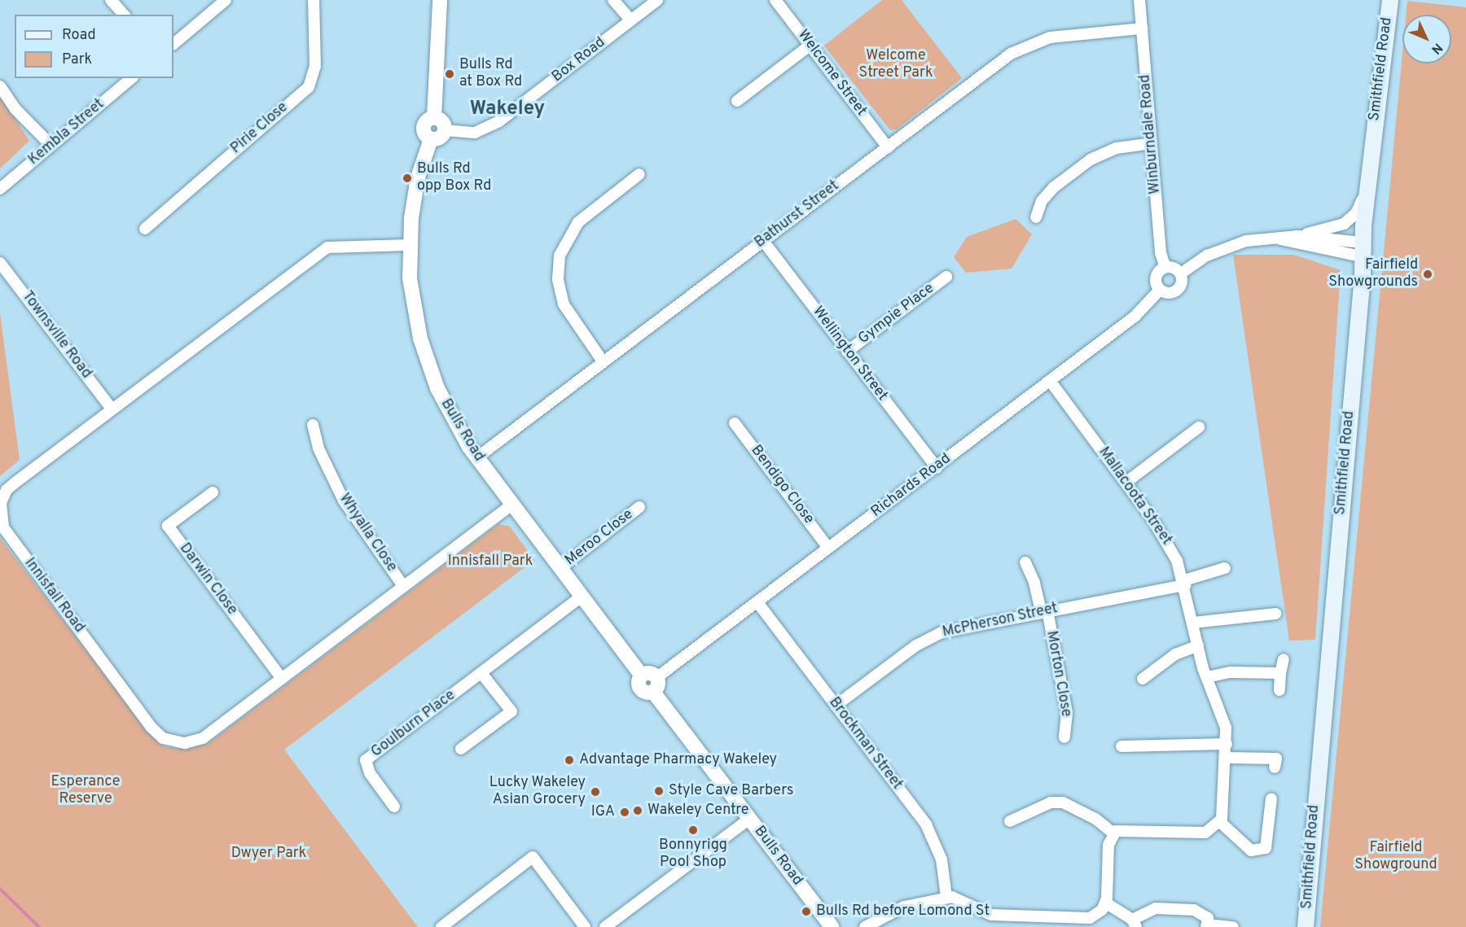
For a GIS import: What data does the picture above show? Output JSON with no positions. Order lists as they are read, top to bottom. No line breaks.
{"streets":{"main road":["Smithfield Road"],"street":["Box Road","Welcome Street","Pirie Close","Kembla Street","Winburndale Road","Bathurst Street","Gympie Place","Townsville Road","Wellington Street","Bulls Road","Bendigo Close","Richards Road","Mallacoota Street","Whyalla Close","Meroo Close","Darwin Close","Innisfail Road","McPherson Street","Morton Close","Goulburn Place","Brockman Street"]},"crossings":[["Box Road","Bulls Road"],["Welcome Street","Bathurst Street"],["Winburndale Road","Bathurst Street"],["Winburndale Road","Richards Road"],["Bathurst Street","Wellington Street"],["Bathurst Street","Bulls Road"],["Gympie Place","Wellington Street"],["Townsville Road","Innisfail Road"],["Wellington Street","Richards Road"],["Bulls Road","Richards Road"],["Bulls Road","Meroo Close"],["Bulls Road","Innisfail Road"],["Bulls Road","Goulburn Place"],["Bendigo Close","Richards Road"],["Richards Road","Mallacoota Street"],["Richards Road","Brockman Street"],["Mallacoota Street","McPherson Street"],["Whyalla Close","Innisfail Road"],["Darwin Close","Innisfail Road"],["McPherson Street","Morton Close"],["McPherson Street","Brockman Street"]],"districts":["Wakeley"],"parks":["Welcome Street Park","Innisfall Park","Esperance Reserve","Fairfield Showground","Dwyer Park"],"places":["Bulls Rd at Box Rd","Bulls Rd opp Box Rd","Fairfield Showgrounds","Advantage Pharmacy Wakeley","Style Cave Barbers","Lucky Wakeley Asian Grocery","Wakeley Centre","IGA","Bonnyrigg Pool Shop","Bulls Rd before Lomond St"],"legend":["Road","Park"],"north":"bottom right"}
